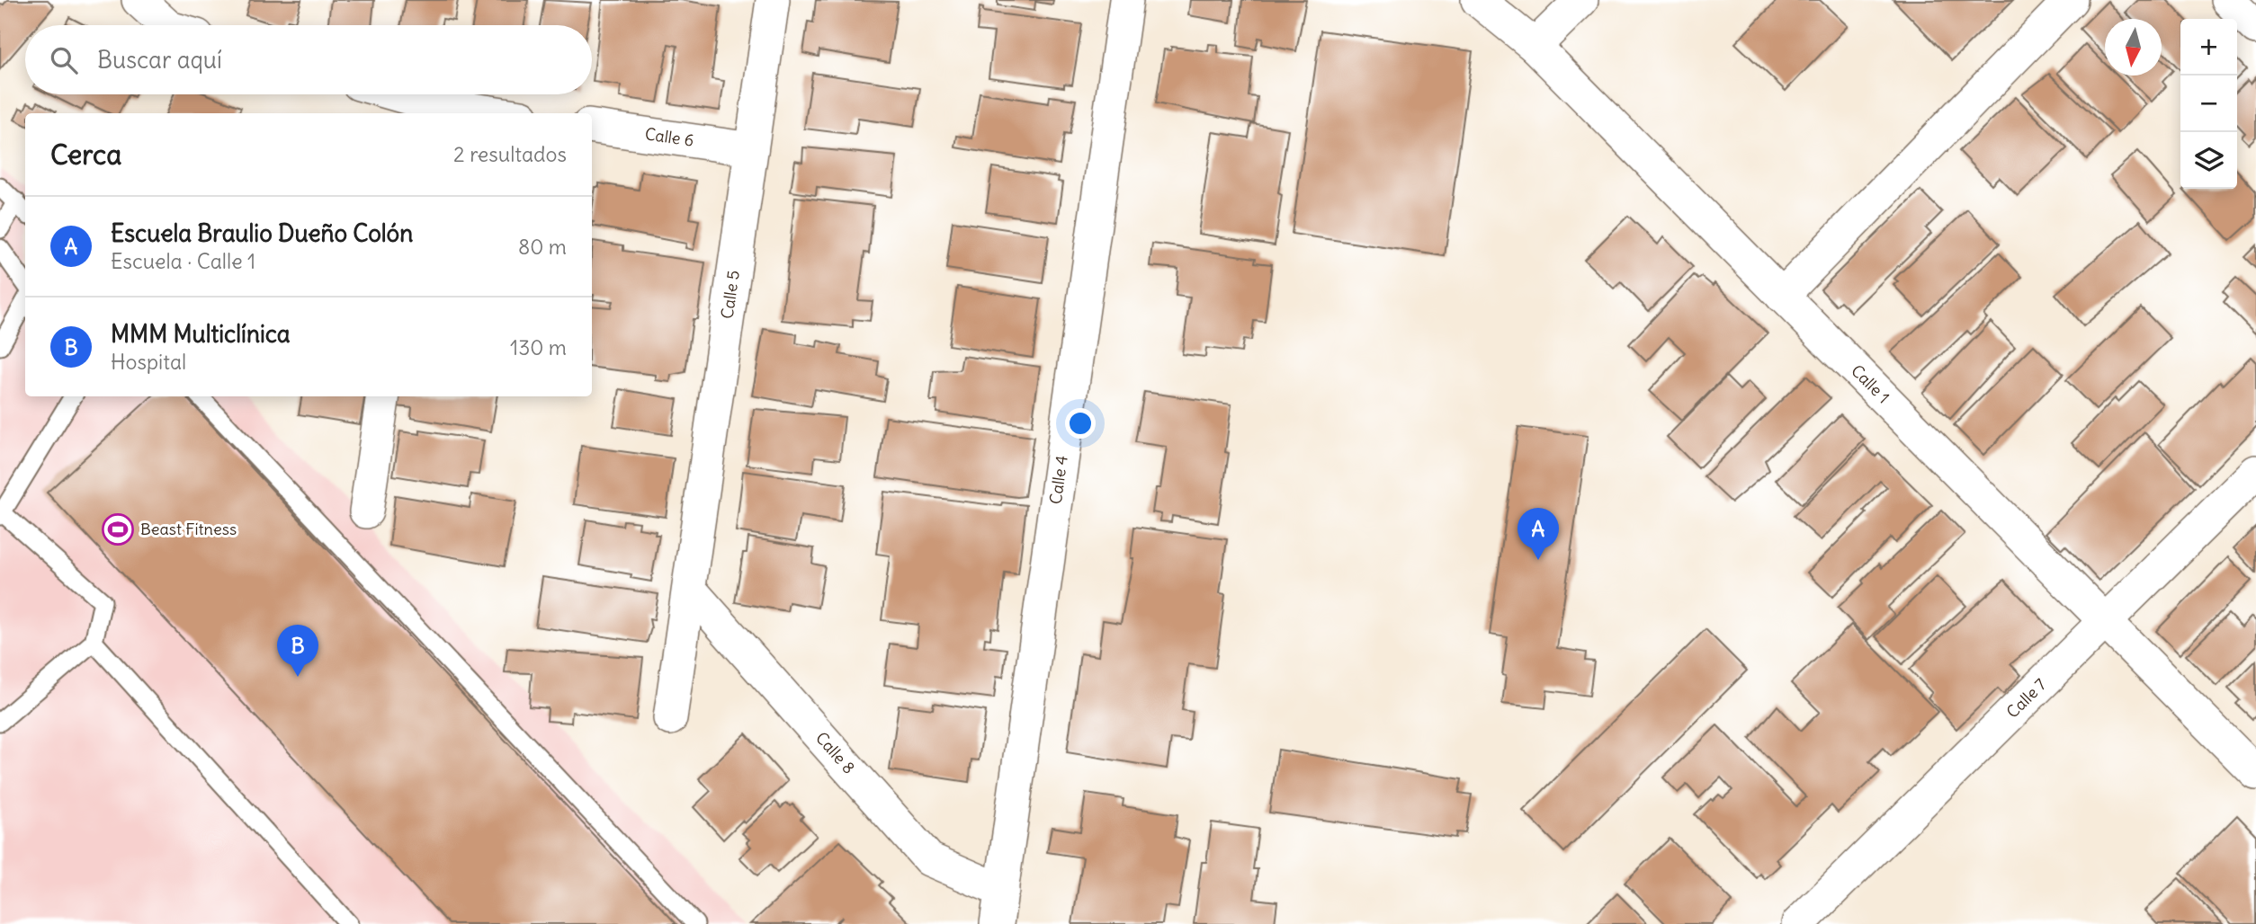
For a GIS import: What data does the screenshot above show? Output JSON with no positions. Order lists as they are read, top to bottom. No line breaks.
{"streets":{"street":["Calle 6","Calle 5","Calle 1","Calle 4","Calle 7","Calle 8"]},"crossings":[["Calle 6","Calle 5"],["Calle 5","Calle 8"],["Calle 1","Calle 7"],["Calle 4","Calle 8"]],"places":{"sports":["Beast Fitness"]},"north":"bottom","page":{"map_buttons":["+","−"],"search":"Buscar aquí","heading":["Cerca","2 resultados"],"list":[{"mark":"A","name":"Escuela Braulio Dueño Colón","note":"Escuela · Calle 1","value":"80 m"},{"mark":"B","name":"MMM Multiclínica","note":"Hospital","value":"130 m"}],"pins":["A","B"]}}
